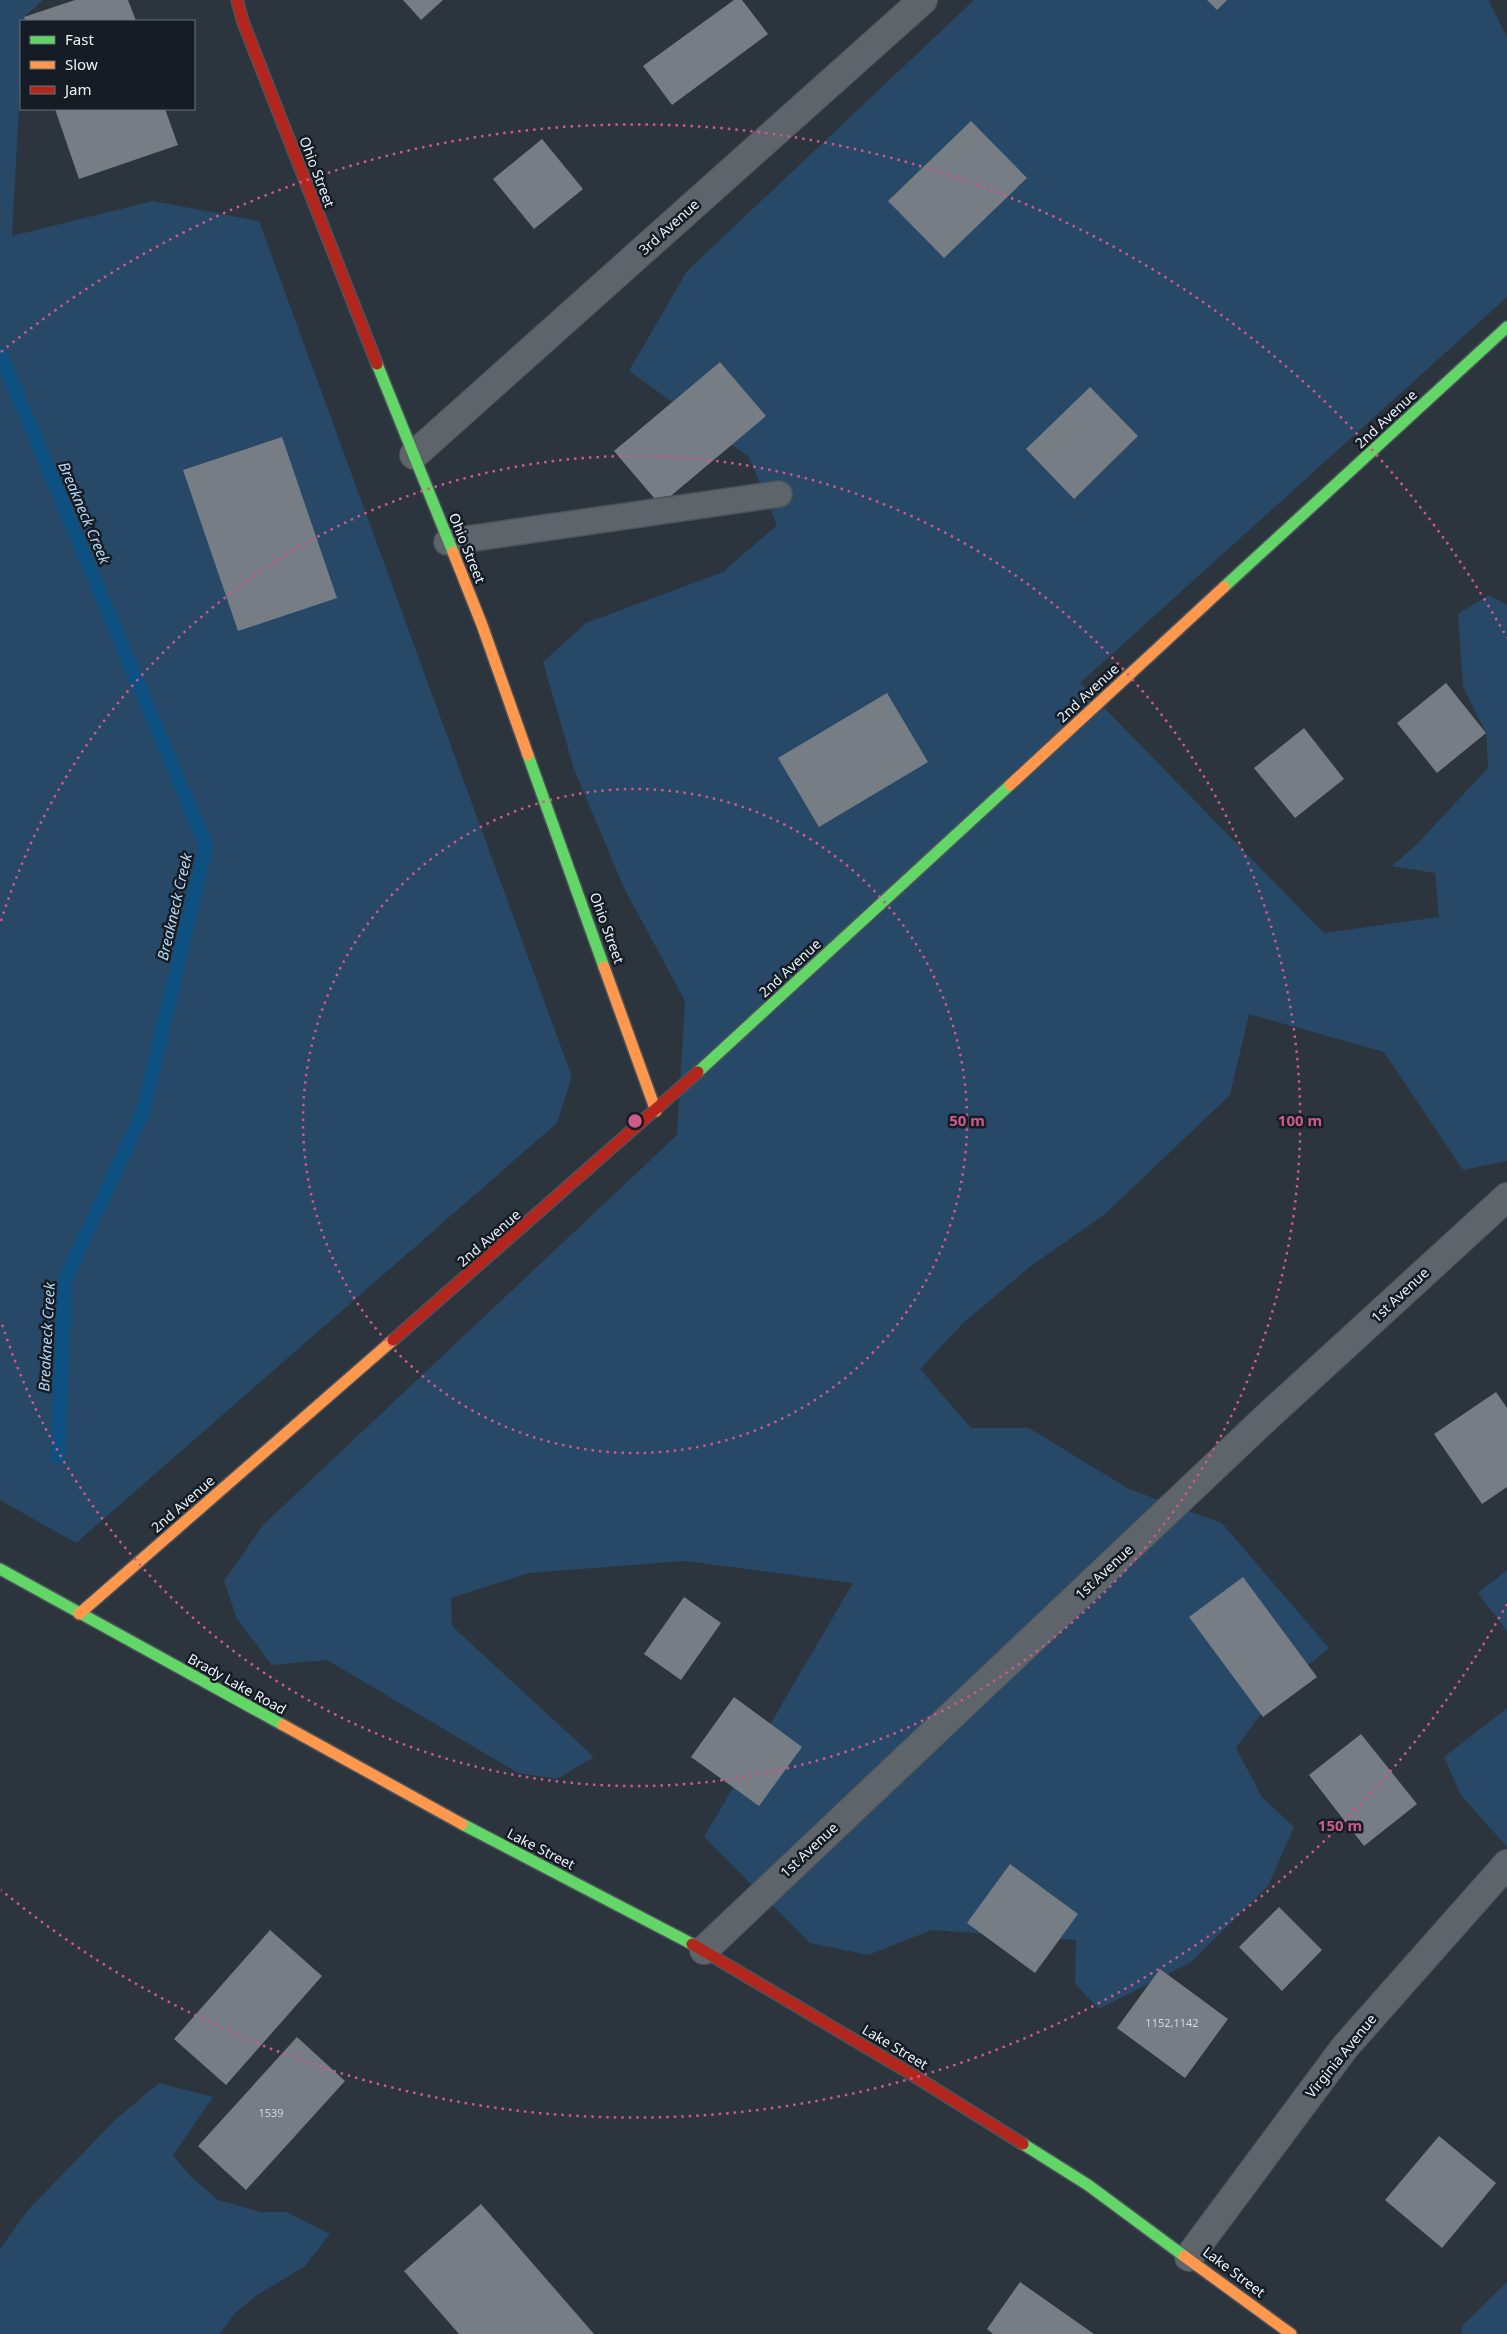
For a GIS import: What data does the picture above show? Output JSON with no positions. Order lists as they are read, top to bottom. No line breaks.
{"streets":{"street":["Ohio Street","3rd Avenue","2nd Avenue","1st Avenue","Brady Lake Road","Lake Street","Virginia Avenue"]},"crossings":[["Ohio Street","3rd Avenue"],["Ohio Street","2nd Avenue"],["2nd Avenue","Brady Lake Road"],["1st Avenue","Lake Street"],["Brady Lake Road","Lake Street"],["Lake Street","Virginia Avenue"]],"water":["Breakneck Creek"],"house_numbers":["1152,1142","1539"],"legend":["Fast","Slow","Jam"],"rings":["50 m","100 m","150 m"]}
